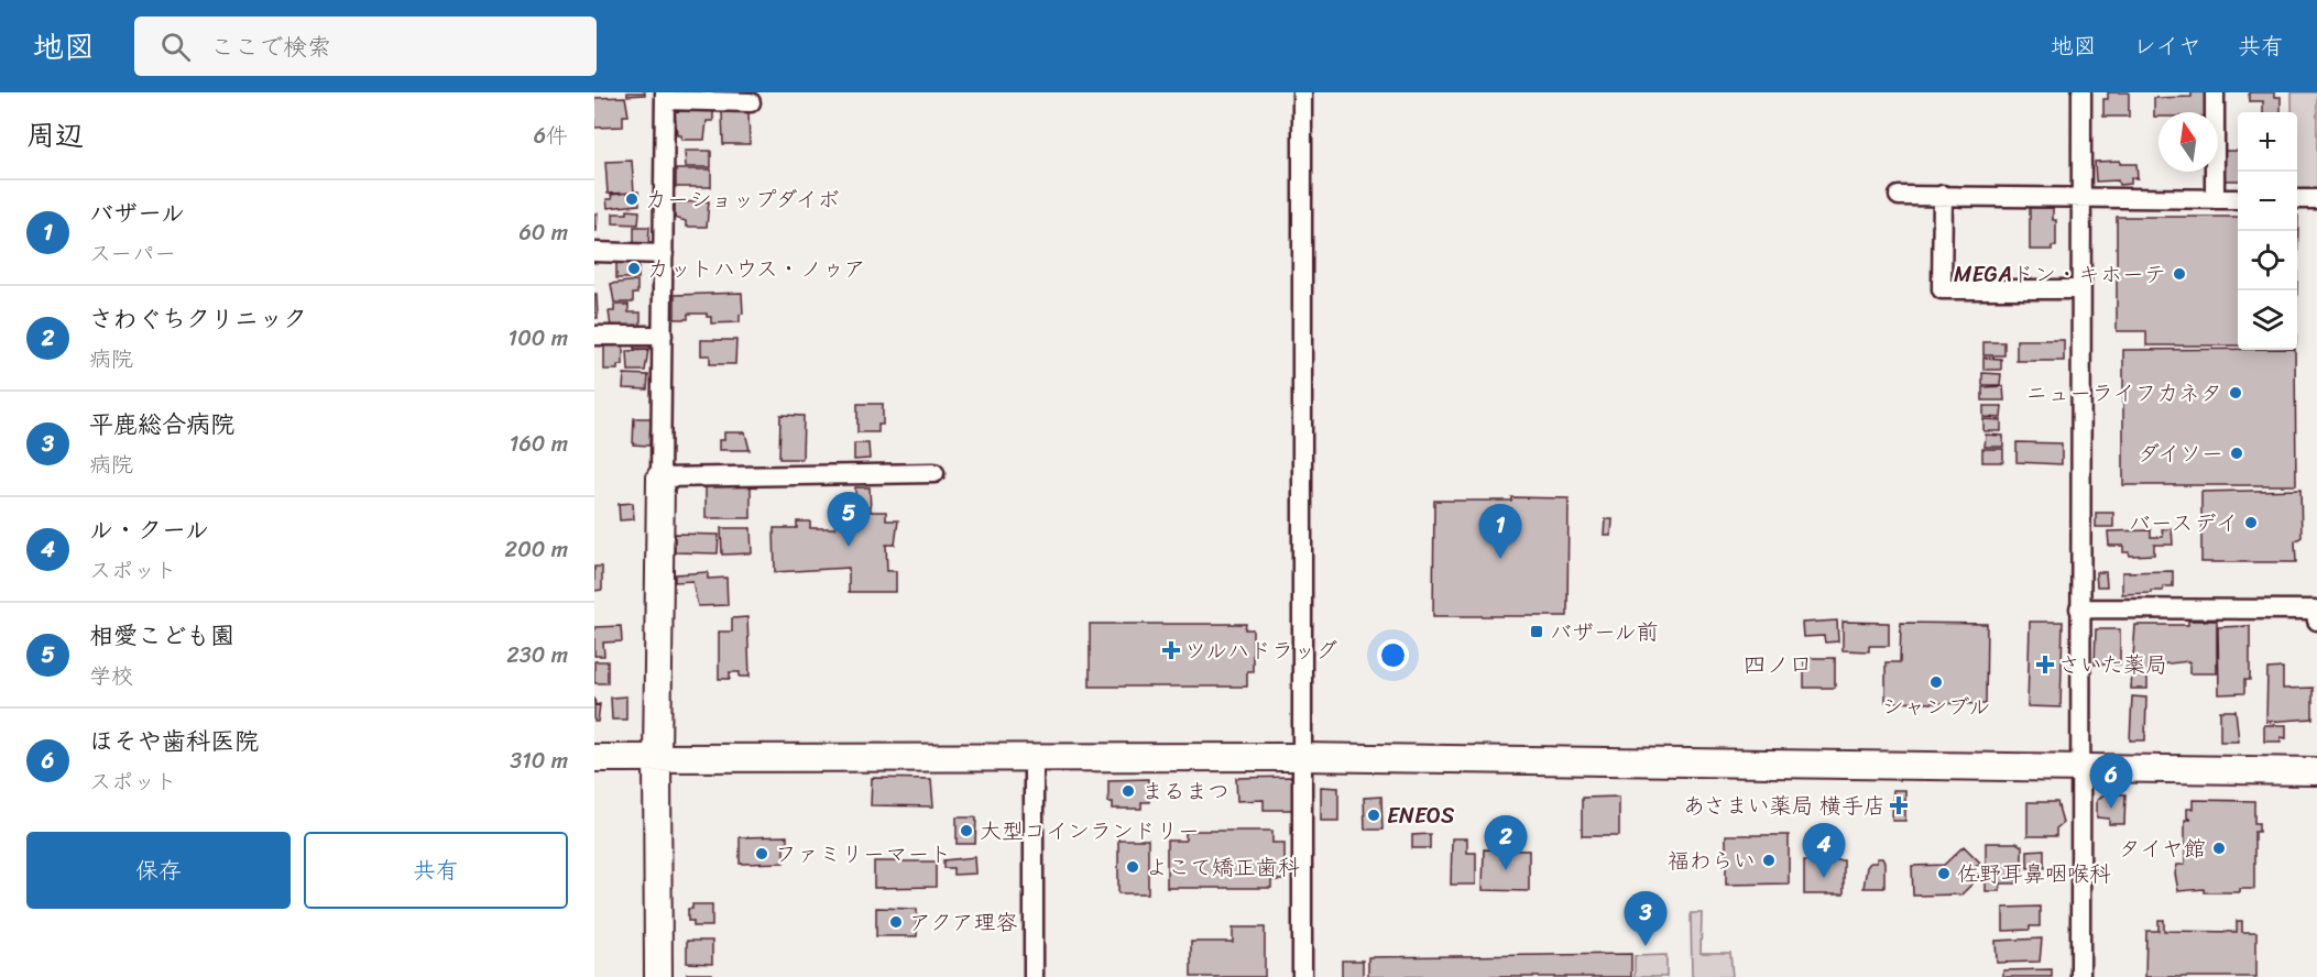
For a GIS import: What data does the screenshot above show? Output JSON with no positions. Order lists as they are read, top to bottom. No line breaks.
{"districts":["四ノ口"],"places":{"other":["カーショップダイボ","カットハウス・ノゥア","MEGAドン・キホーテ","ニューライフカネタ","ダイソー","バースデイ","シャンブル","まるまつ","ENEOS","大型コインランドリー","タイヤ館","ファミリーマート","福わらい","よこて矯正歯科","佐野耳鼻咽喉科","アクア理容"],"transit":["バザール前"],"health":["ツルハドラッグ","さいた薬局","あさまい薬局 横手店"]},"north":"top","page":{"header":"地図","search":"ここで検索","nav":["地図","レイヤ","共有"],"heading":["周辺","6件"],"map_buttons":["+","−"],"list":[{"mark":"1","name":"バザール","note":"スーパー","value":"60 m"},{"mark":"2","name":"さわぐちクリニック","note":"病院","value":"100 m"},{"mark":"3","name":"平鹿総合病院","note":"病院","value":"160 m"},{"mark":"4","name":"ル・クール","note":"スポット","value":"200 m"},{"mark":"5","name":"相愛こども園","note":"学校","value":"230 m"},{"mark":"6","name":"ほそや歯科医院","note":"スポット","value":"310 m"}],"pins":["5","1","6","2","4","3"],"buttons":["保存","共有"]}}
